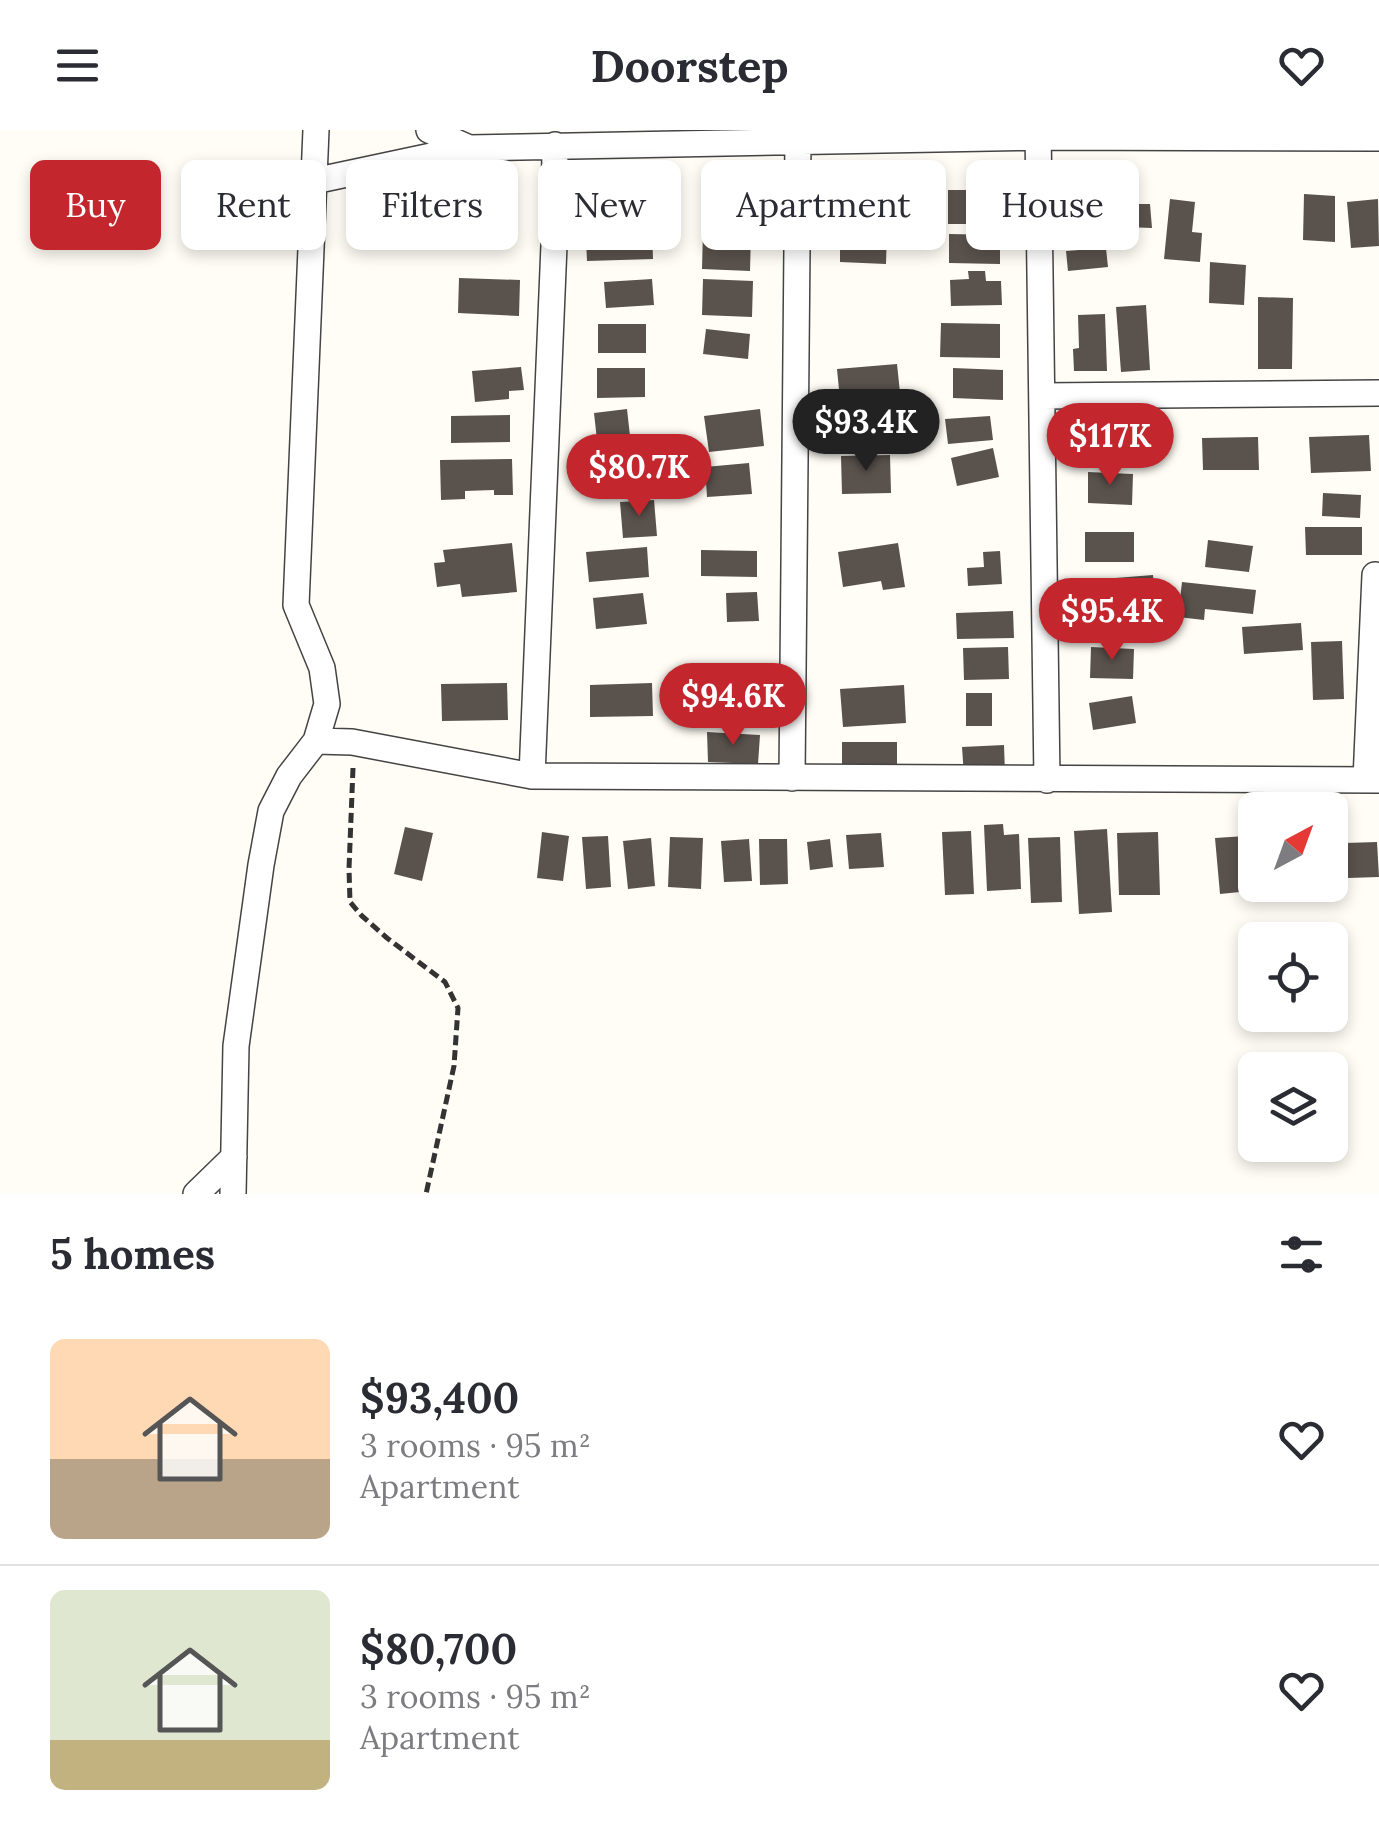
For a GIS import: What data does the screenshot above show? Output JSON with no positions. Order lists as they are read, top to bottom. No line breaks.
{"north":"top right","page":{"header":"Doorstep","chip":["Buy","Rent","Filters","New","Apartment","House"],"price":["$93.4K","$117K","$80.7K","$95.4K","$94.6K"],"heading":"5 homes","list":[{"name":"$93,400","note":"3 rooms · 95 m² · Apartment"},{"name":"$80,700","note":"3 rooms · 95 m² · Apartment"}]}}
